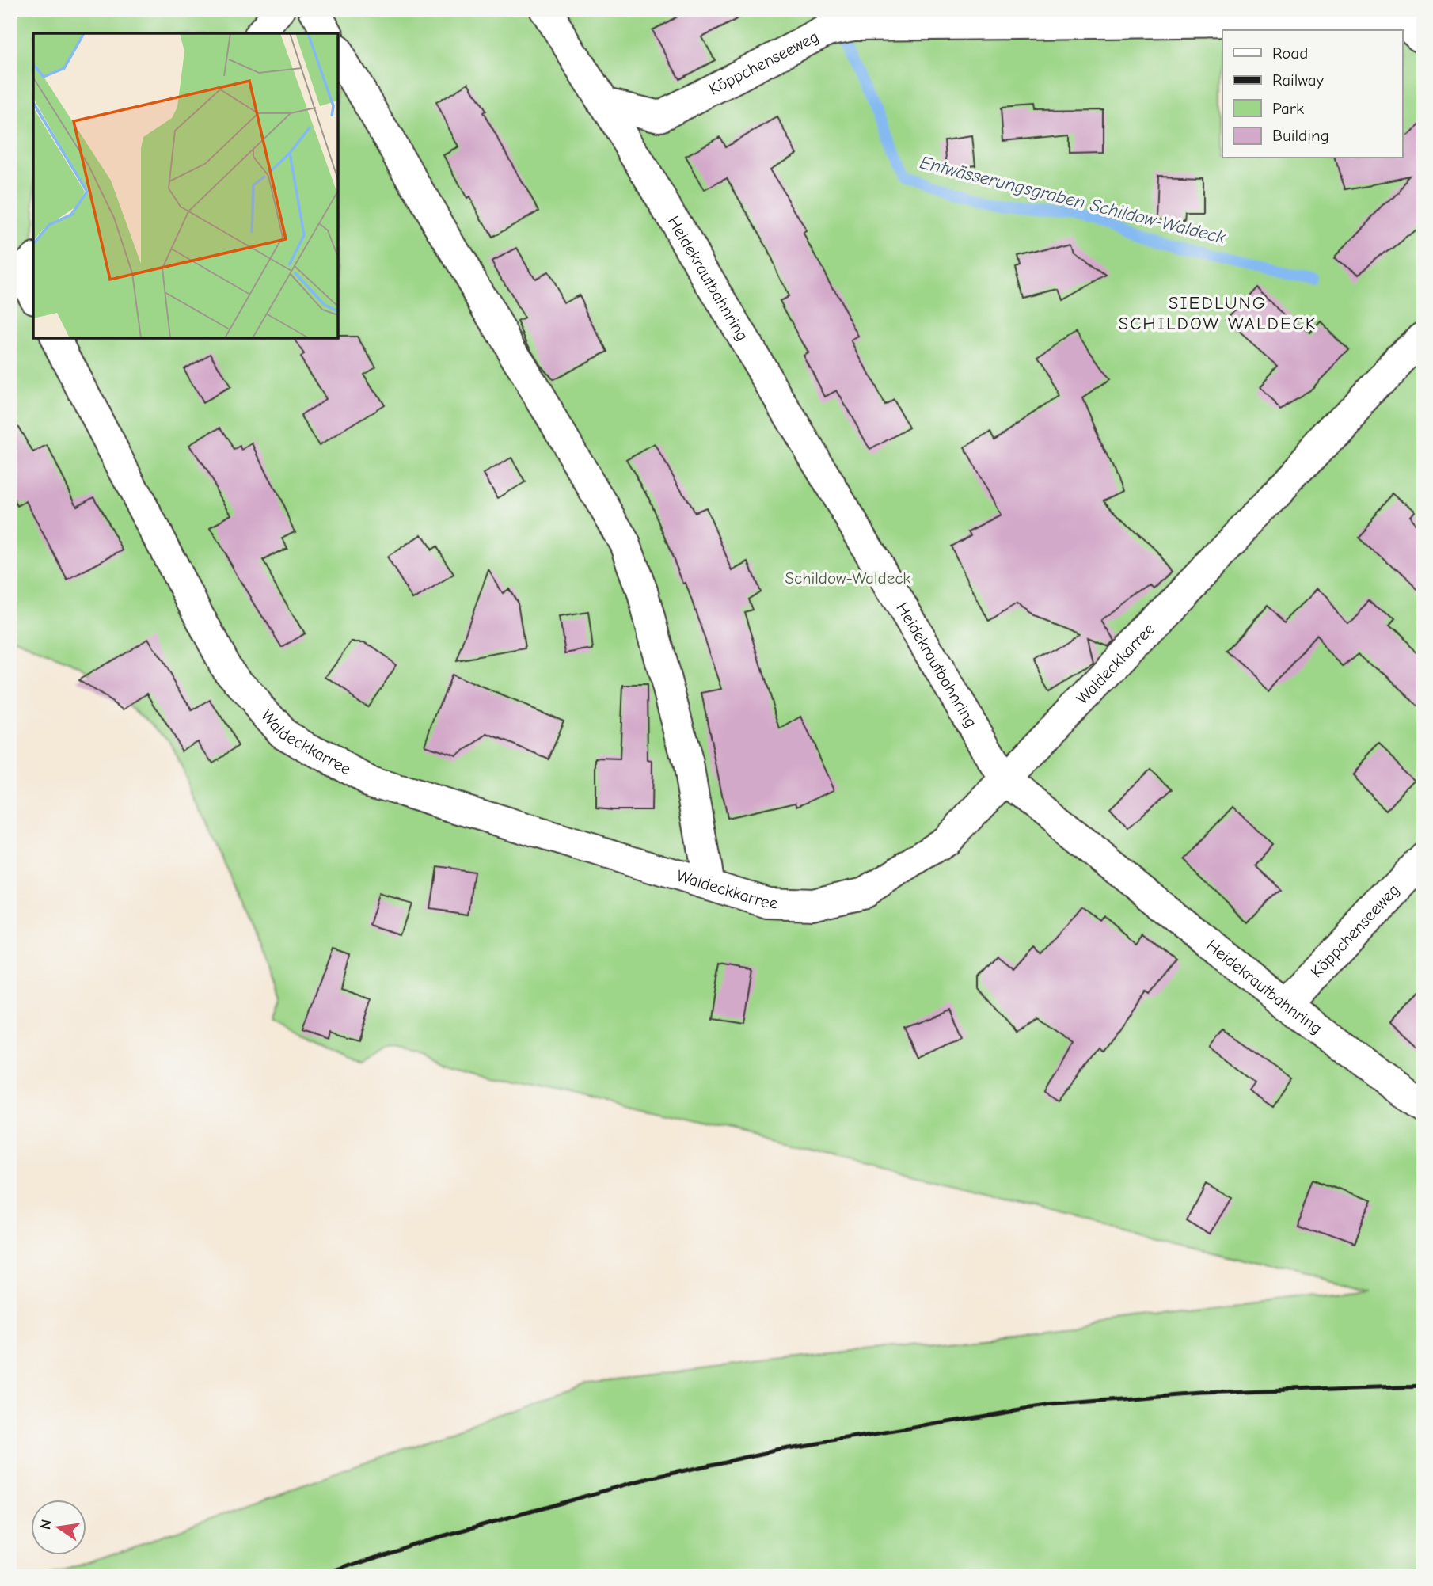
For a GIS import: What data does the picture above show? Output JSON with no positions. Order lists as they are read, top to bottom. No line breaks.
{"streets":{"lane":["Köppchenseeweg","Heidekrautbahnring","Waldeckkarree"]},"crossings":[["Köppchenseeweg","Heidekrautbahnring"],["Heidekrautbahnring","Waldeckkarree"]],"districts":["SIEDLUNG SCHILDOW WALDECK"],"water":["Entwässerungsgraben Schildow-Waldeck"],"parks":["Schildow-Waldeck"],"legend":["Road","Railway","Park","Building"],"north":"left"}
